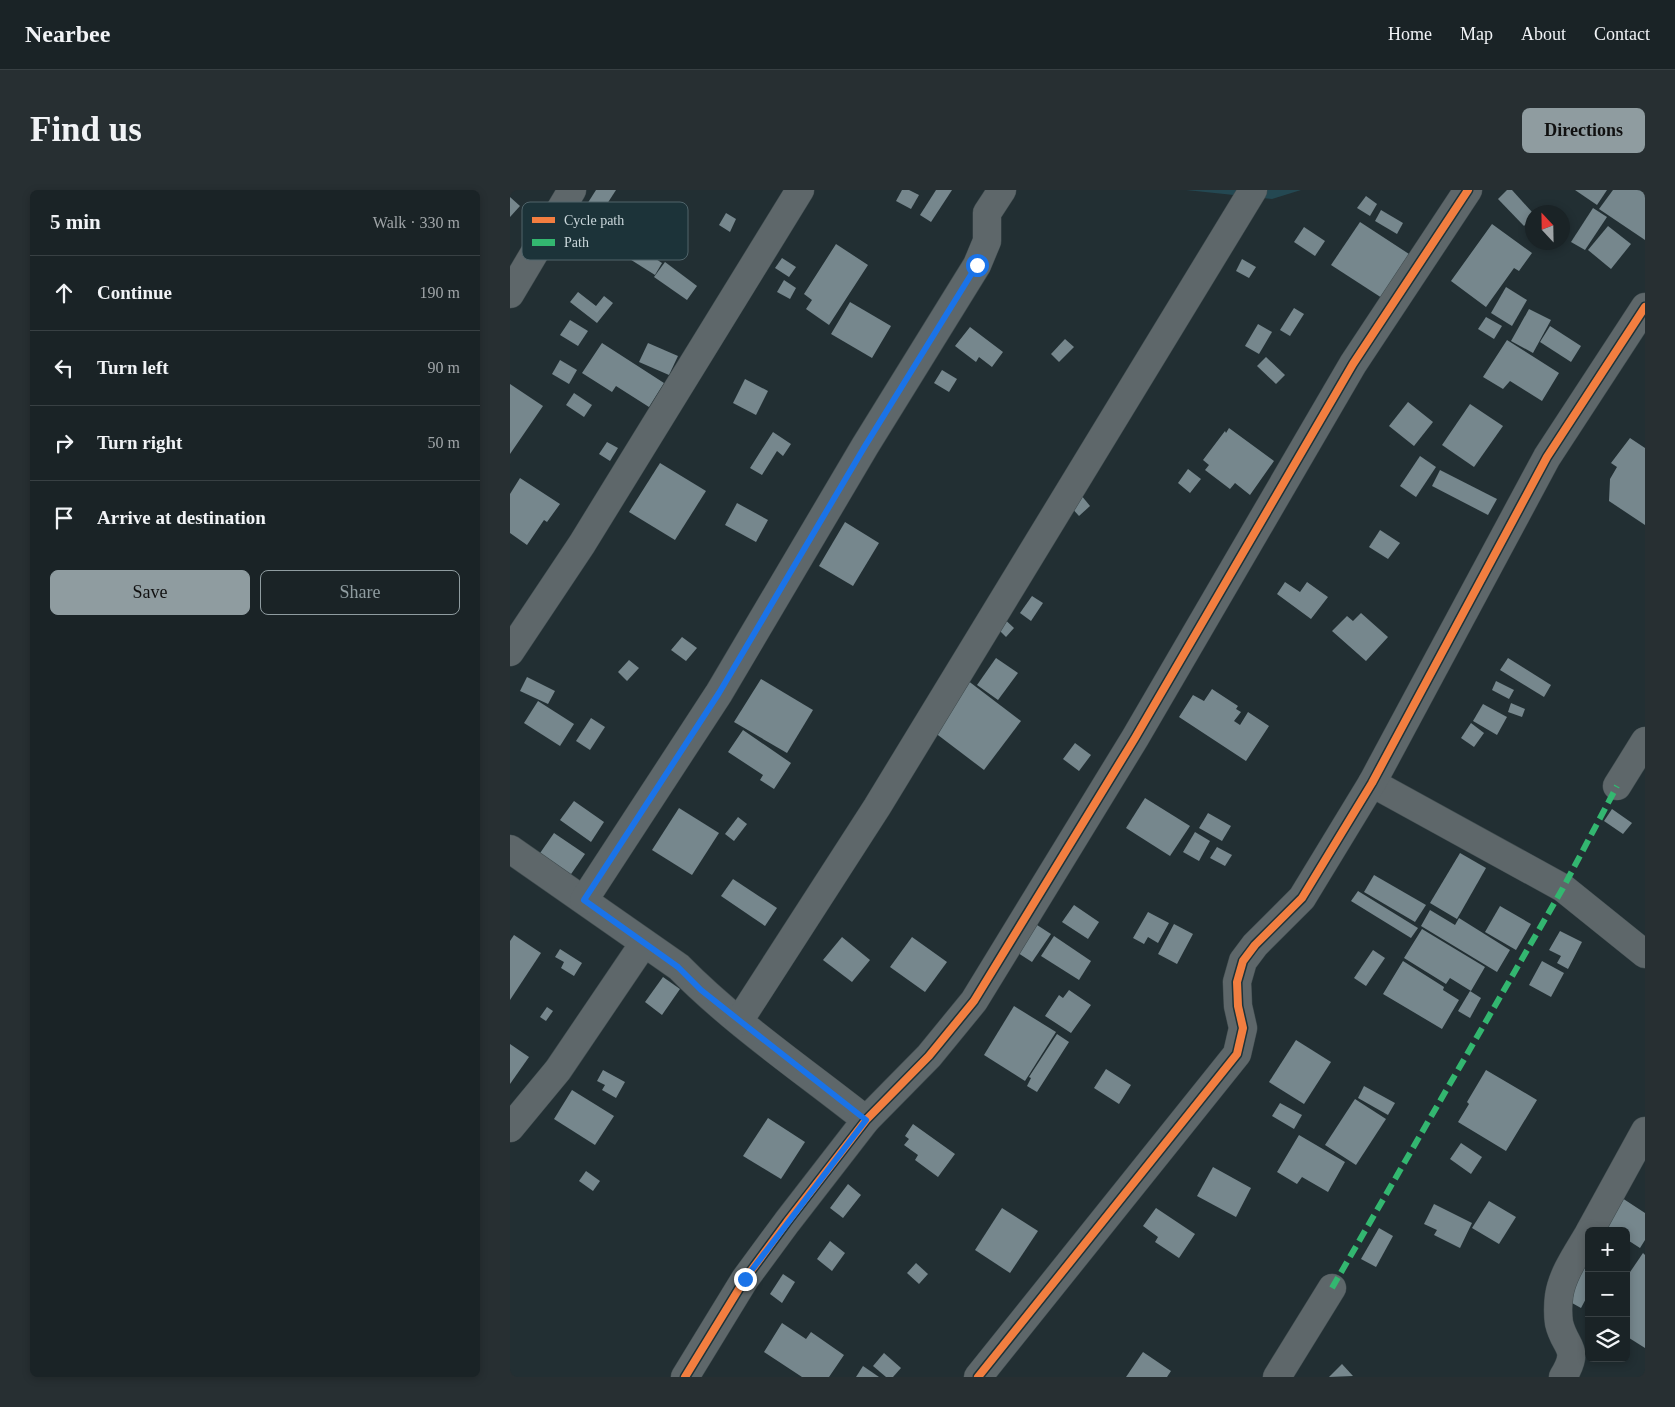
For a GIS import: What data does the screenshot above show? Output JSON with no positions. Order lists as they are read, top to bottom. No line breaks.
{"legend":["Cycle path","Path"],"north":"top","page":{"header":"Nearbee","nav":["Home","Map","About","Contact"],"buttons":["Directions",["Save","Share"]],"title":"Find us","heading":["5 min","Walk · 330 m"],"list":[["Continue","190 m"],["Turn left","90 m"],["Turn right","50 m"],"Arrive at destination"],"map_buttons":["+","−"]}}
